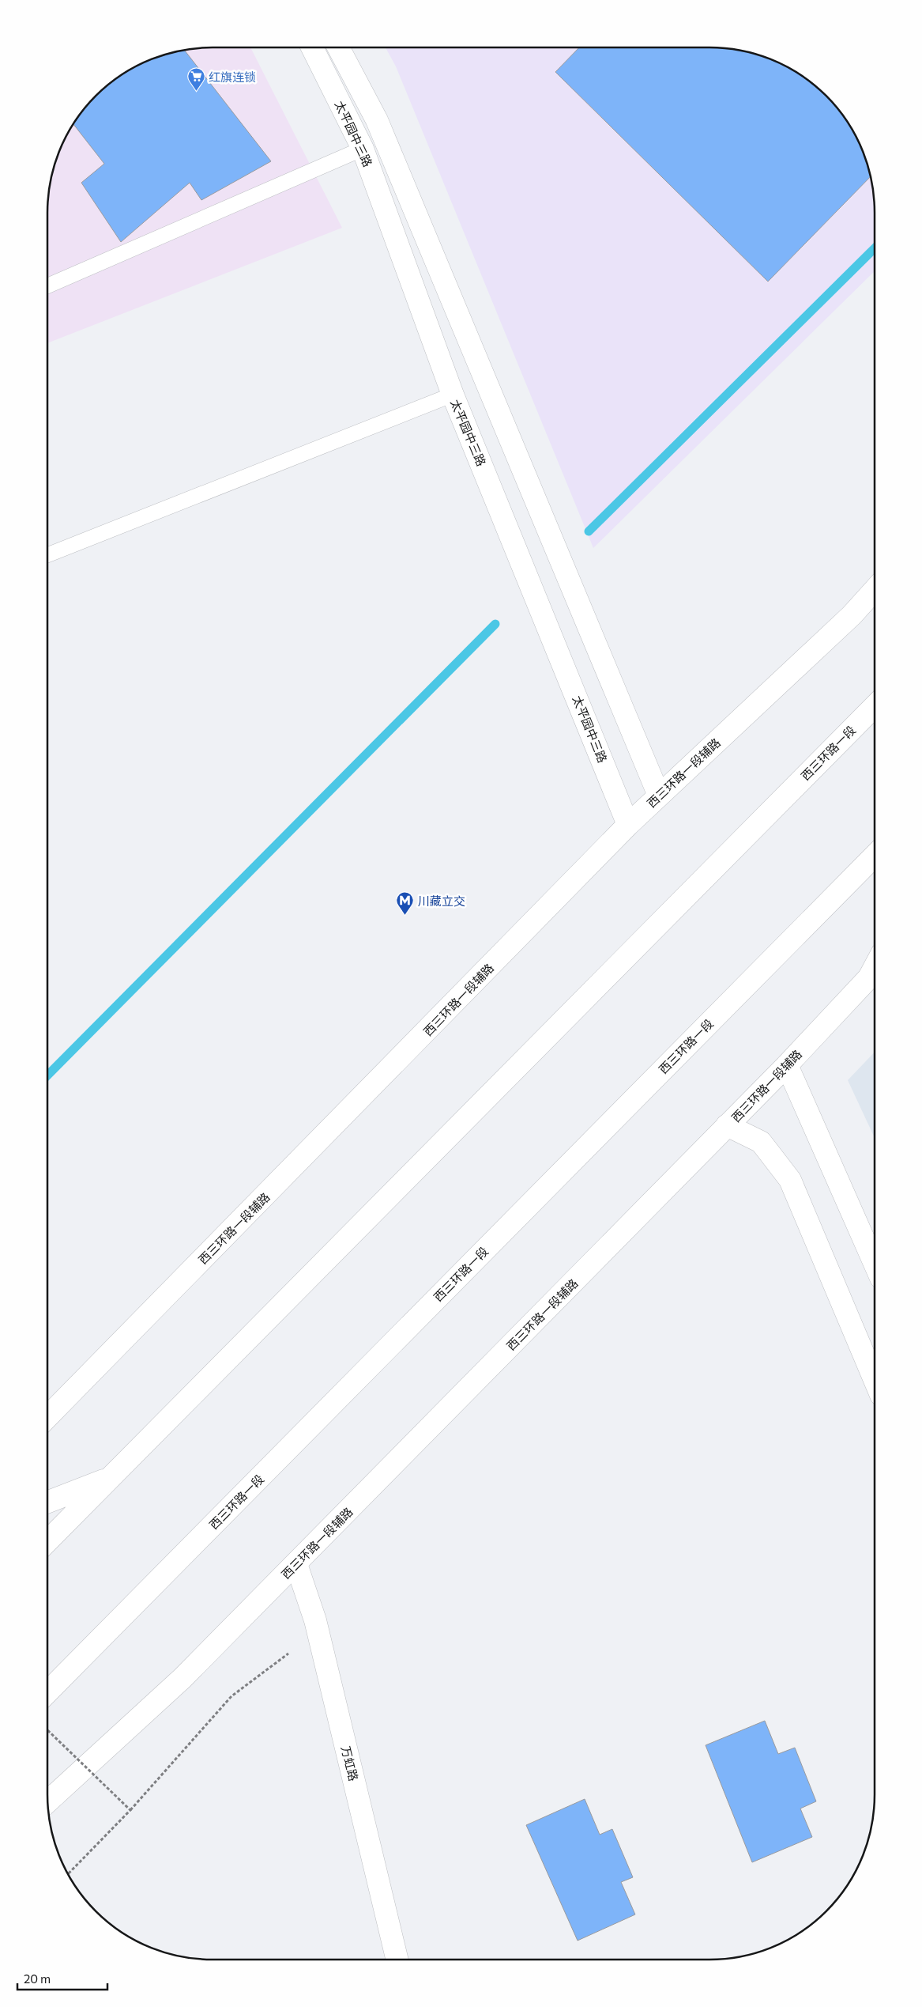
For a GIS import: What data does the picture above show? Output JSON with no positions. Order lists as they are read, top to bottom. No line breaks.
{"streets":{"main road":["太平园中三路","西三环路一段","西三环路一段辅路","万虹路"]},"crossings":[["太平园中三路","西三环路一段辅路"],["西三环路一段辅路","万虹路"]],"places":{"supermarket":["红旗连锁"],"metro station":["川藏立交"]},"scale_bar":"20 m"}
